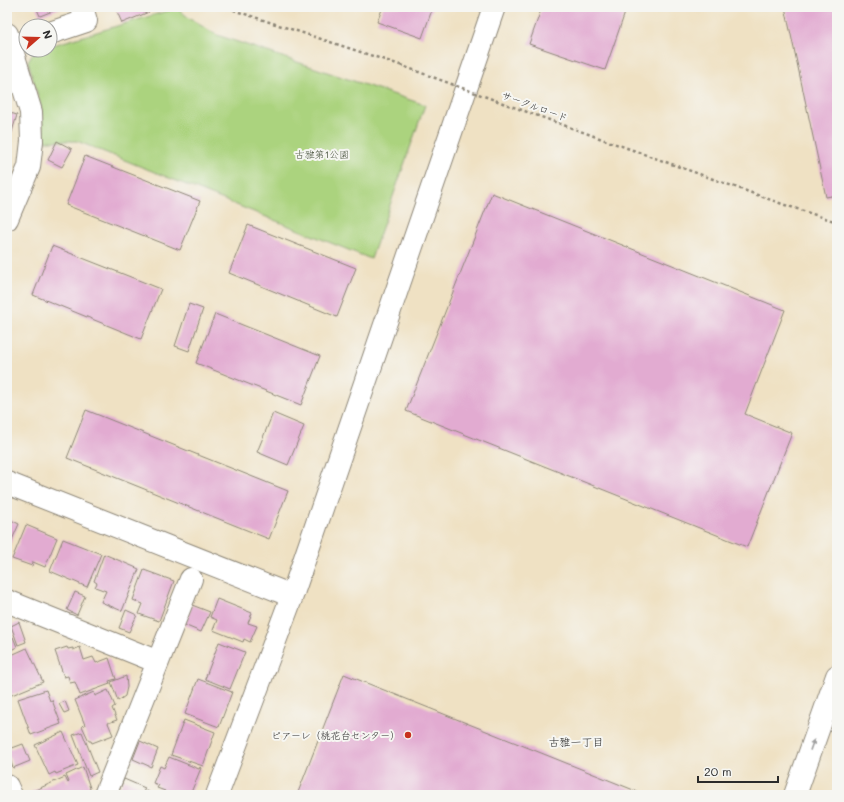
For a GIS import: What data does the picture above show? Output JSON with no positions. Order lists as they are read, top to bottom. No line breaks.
{"streets":{"path":["サークルロード"]},"districts":["古雅一丁目"],"parks":["古雅第1公園"],"places":["ピアーレ（桃花台センター）"],"scale_bar":"20 m","north":"right"}
